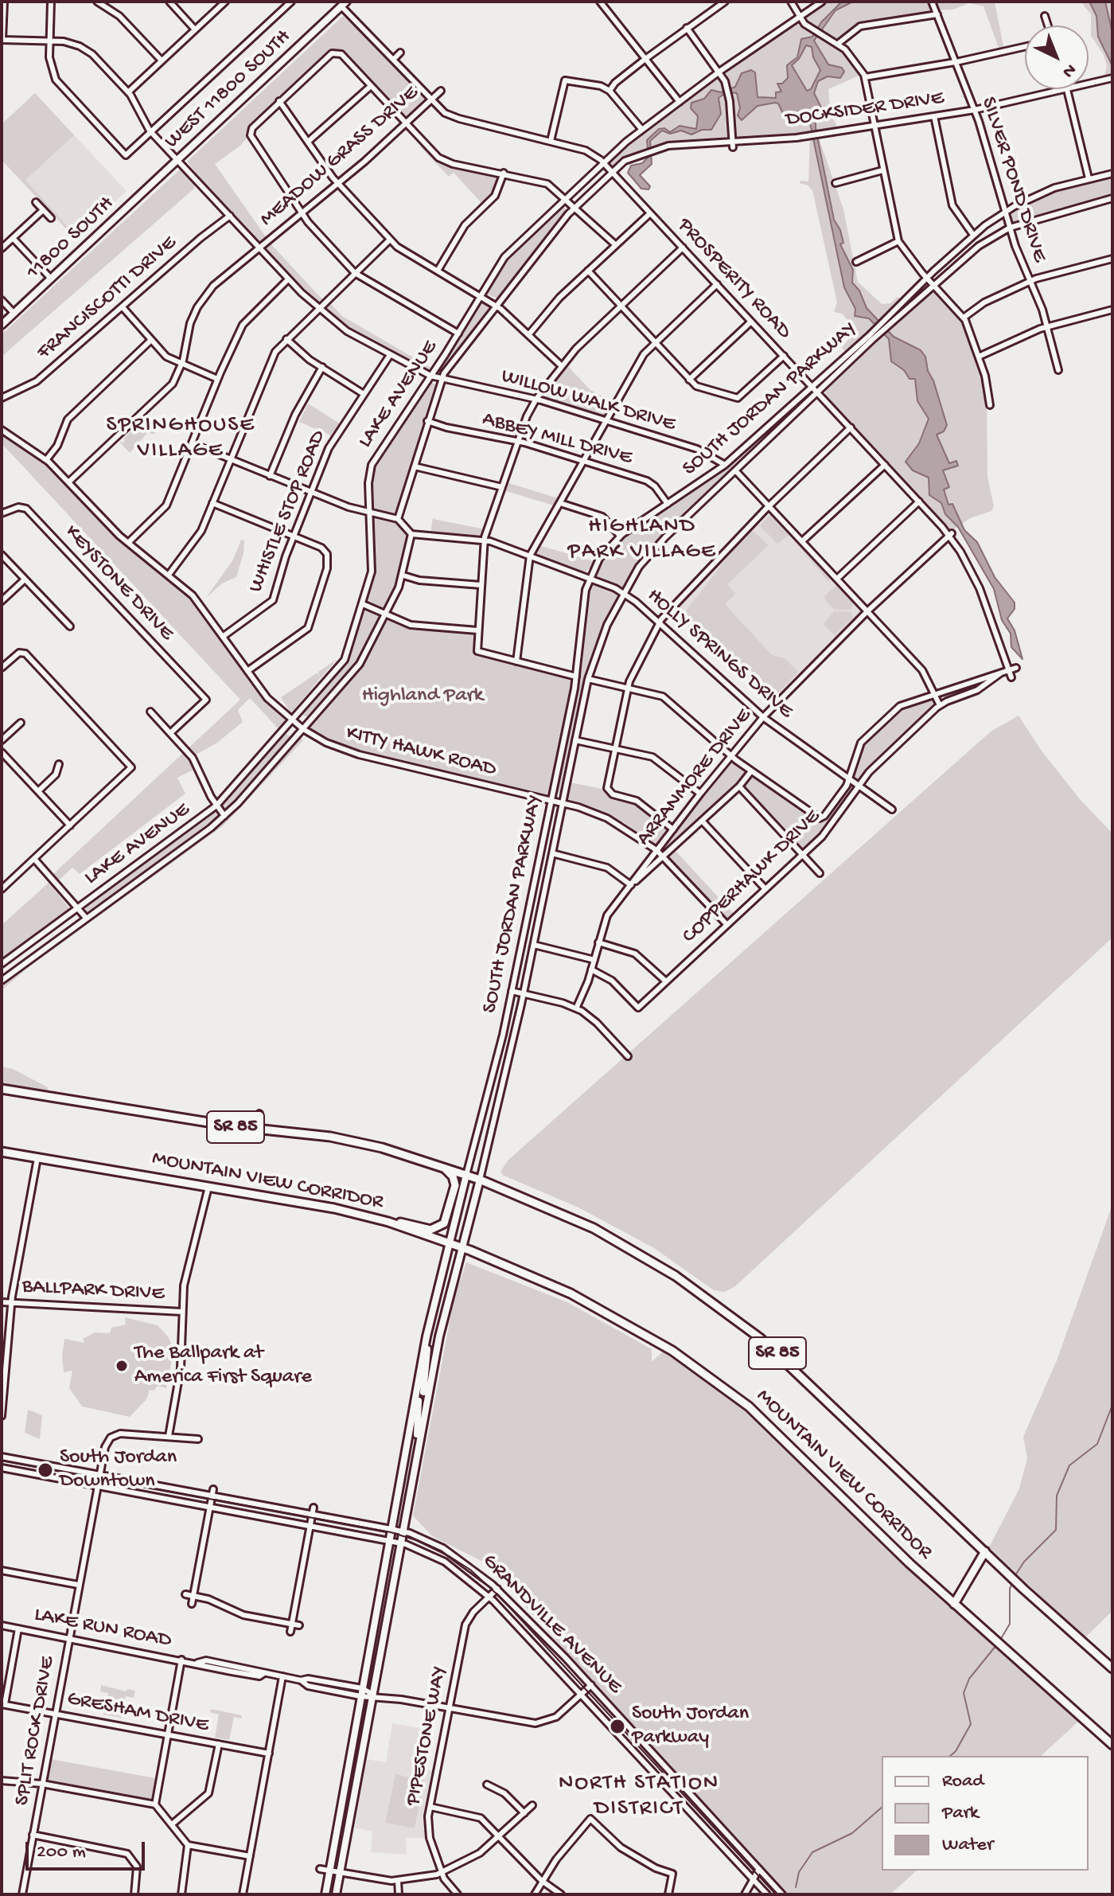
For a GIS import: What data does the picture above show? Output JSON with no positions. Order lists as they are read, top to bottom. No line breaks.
{"streets":{"highway":["SR 85","MOUNTAIN VIEW CORRIDOR"],"main road":["WEST 11800 SOUTH","11800 SOUTH","SOUTH JORDAN PARKWAY"],"street":["DOCKSIDER DRIVE","MEADOW GRASS DRIVE","SILVER POND DRIVE","PROSPERITY ROAD","FRANCISCOTTI DRIVE","LAKE AVENUE","WILLOW WALK DRIVE","ABBEY MILL DRIVE","WHISTLE STOP ROAD","KEYSTONE DRIVE","HOLLY SPRINGS DRIVE","KITTY HAWK ROAD","ARRANMORE DRIVE","COPPERHAWK DRIVE","BALLPARK DRIVE","GRANDVILLE AVENUE","LAKE RUN ROAD","GRESHAM DRIVE","SPLIT ROCK DRIVE","PIPESTONE WAY"]},"crossings":[["WEST 11800 SOUTH","11800 SOUTH"],["WEST 11800 SOUTH","PROSPERITY ROAD"],["WEST 11800 SOUTH","WILLOW WALK DRIVE"],["DOCKSIDER DRIVE","SILVER POND DRIVE"],["DOCKSIDER DRIVE","LAKE AVENUE"],["MEADOW GRASS DRIVE","PROSPERITY ROAD"],["MEADOW GRASS DRIVE","WILLOW WALK DRIVE"],["SILVER POND DRIVE","SOUTH JORDAN PARKWAY"],["PROSPERITY ROAD","LAKE AVENUE"],["PROSPERITY ROAD","SOUTH JORDAN PARKWAY"],["PROSPERITY ROAD","ARRANMORE DRIVE"],["PROSPERITY ROAD","COPPERHAWK DRIVE"],["FRANCISCOTTI DRIVE","WILLOW WALK DRIVE"],["LAKE AVENUE","WILLOW WALK DRIVE"],["LAKE AVENUE","ABBEY MILL DRIVE"],["LAKE AVENUE","HOLLY SPRINGS DRIVE"],["LAKE AVENUE","KITTY HAWK ROAD"],["SOUTH JORDAN PARKWAY","WILLOW WALK DRIVE"],["SOUTH JORDAN PARKWAY","ABBEY MILL DRIVE"],["SOUTH JORDAN PARKWAY","HOLLY SPRINGS DRIVE"],["SOUTH JORDAN PARKWAY","KITTY HAWK ROAD"],["SOUTH JORDAN PARKWAY","MOUNTAIN VIEW CORRIDOR"],["SOUTH JORDAN PARKWAY","GRANDVILLE AVENUE"],["SOUTH JORDAN PARKWAY","LAKE RUN ROAD"],["WILLOW WALK DRIVE","WHISTLE STOP ROAD"],["WHISTLE STOP ROAD","KITTY HAWK ROAD"],["HOLLY SPRINGS DRIVE","ARRANMORE DRIVE"],["HOLLY SPRINGS DRIVE","COPPERHAWK DRIVE"],["KITTY HAWK ROAD","ARRANMORE DRIVE"],["KITTY HAWK ROAD","COPPERHAWK DRIVE"],["ARRANMORE DRIVE","COPPERHAWK DRIVE"],["GRANDVILLE AVENUE","LAKE RUN ROAD"],["GRANDVILLE AVENUE","SPLIT ROCK DRIVE"],["GRANDVILLE AVENUE","PIPESTONE WAY"],["LAKE RUN ROAD","SPLIT ROCK DRIVE"],["LAKE RUN ROAD","PIPESTONE WAY"],["GRESHAM DRIVE","SPLIT ROCK DRIVE"]],"districts":["SPRINGHOUSE VILLAGE","HIGHLAND PARK VILLAGE","NORTH STATION DISTRICT"],"parks":["Highland Park"],"places":["The Ballpark at America First Square","South Jordan Downtown","South Jordan Parkway"],"legend":["Road","Park","Water"],"scale_bar":"200 m","north":"bottom right"}
